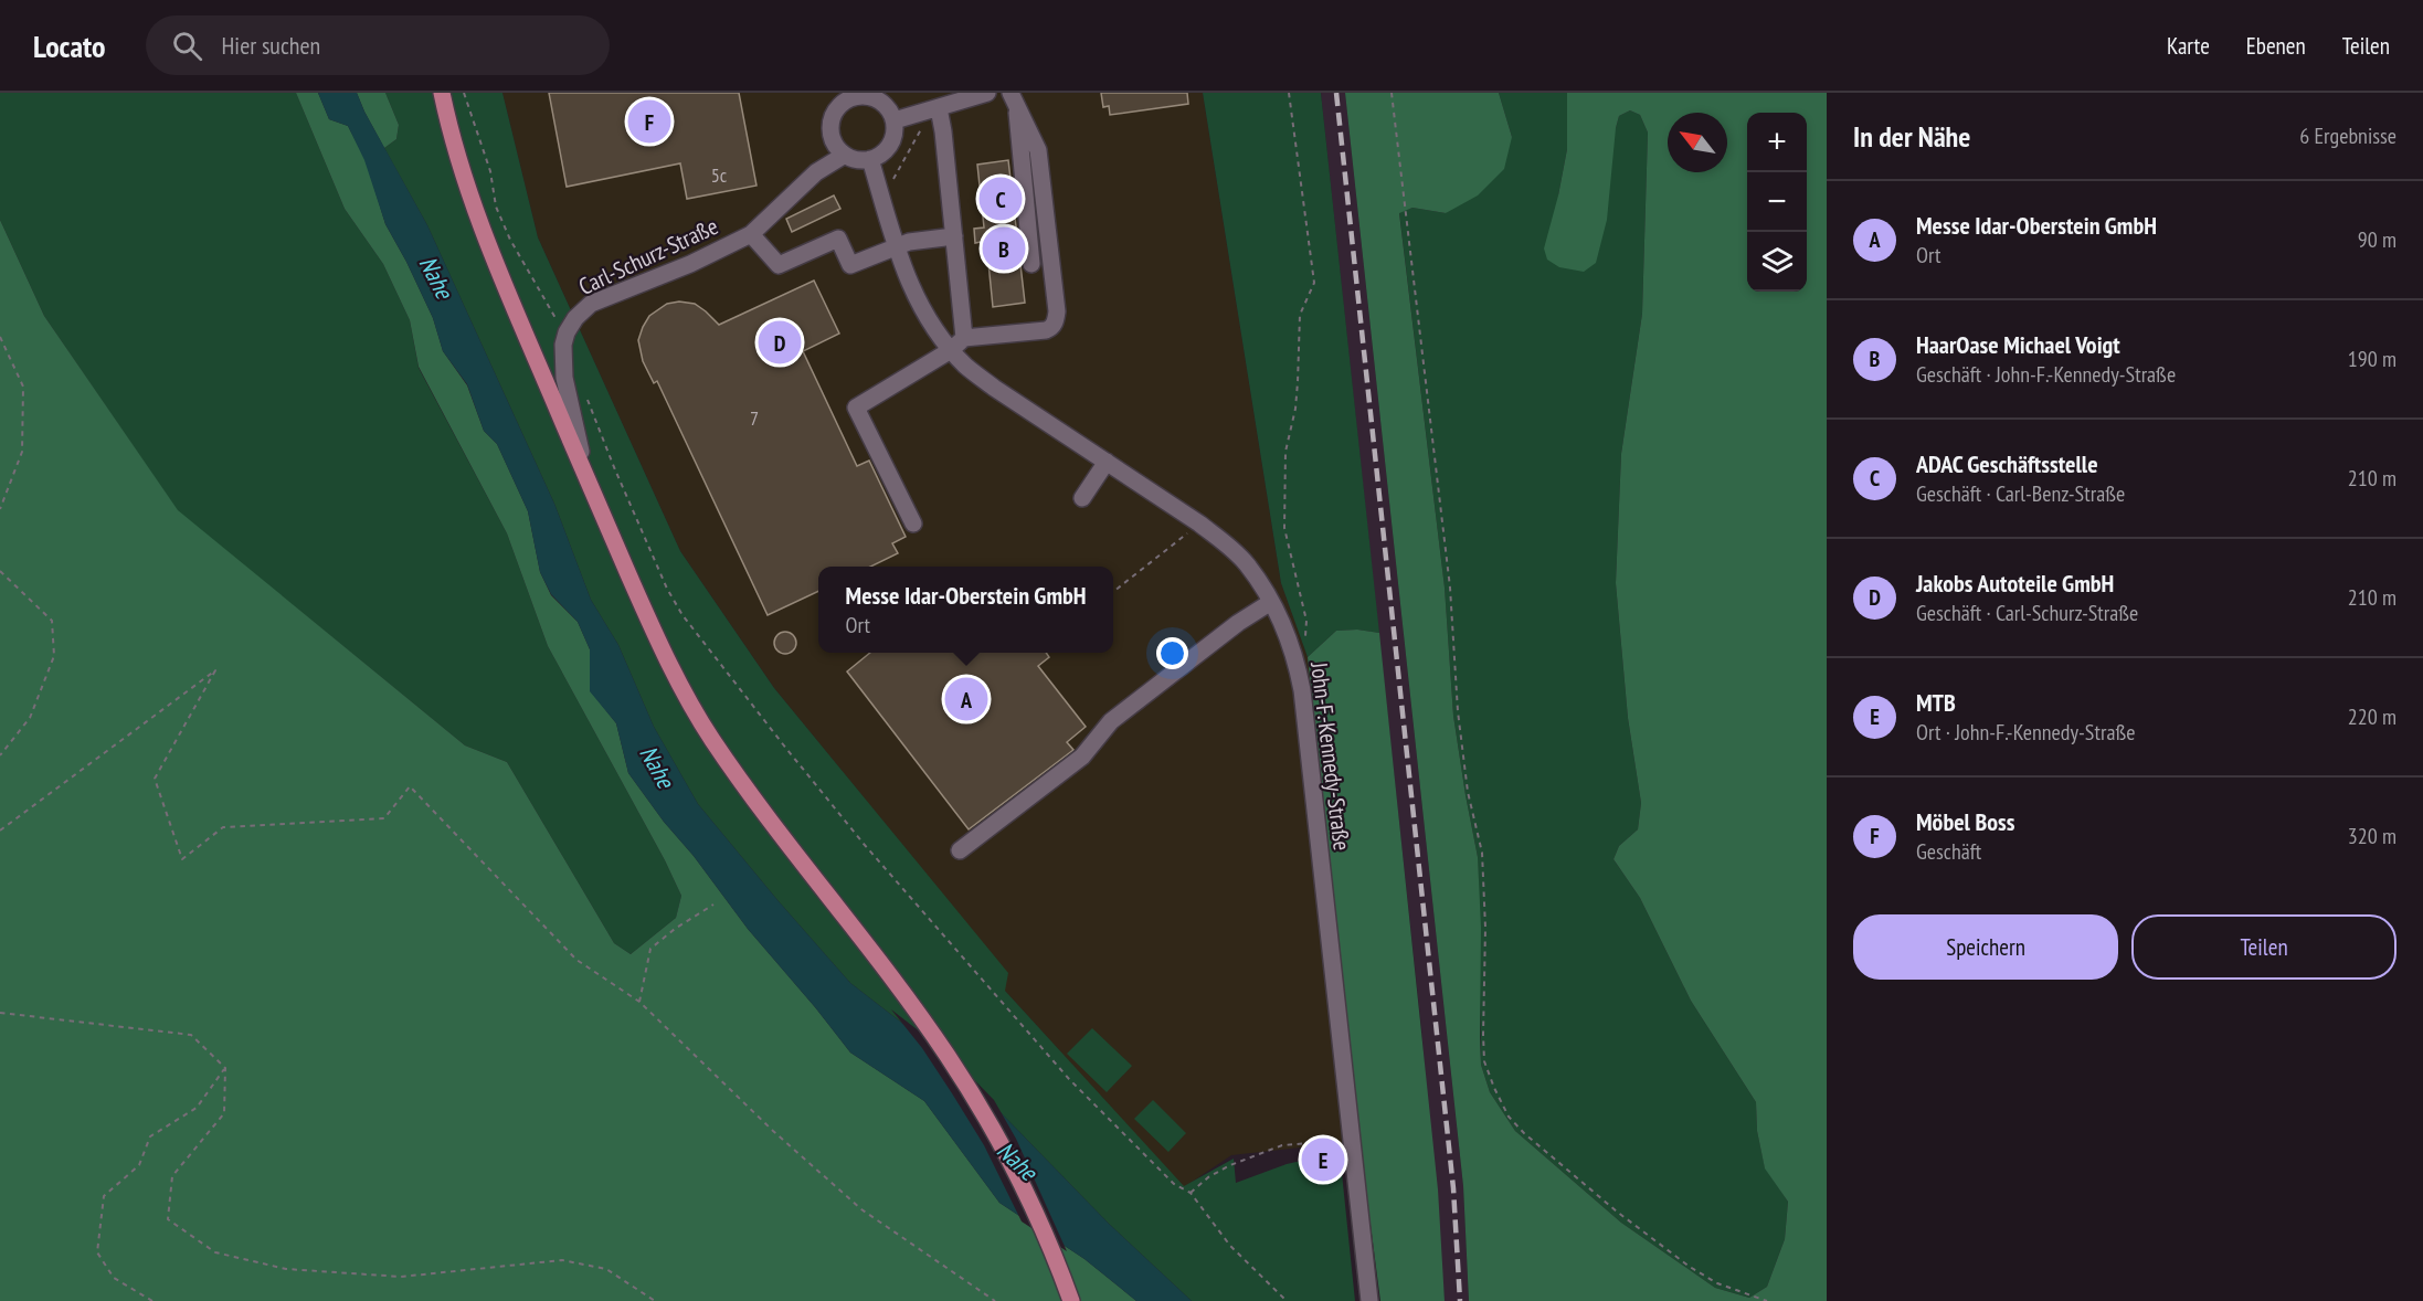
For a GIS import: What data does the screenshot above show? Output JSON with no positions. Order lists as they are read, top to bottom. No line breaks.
{"streets":{"street":["Carl-Schurz-Straße","John-F.-Kennedy-Straße"]},"crossings":[["Carl-Schurz-Straße","John-F.-Kennedy-Straße"]],"water":["Nahe"],"house_numbers":["5c","7"],"north":"top left","page":{"header":"Locato","search":"Hier suchen","nav":["Karte","Ebenen","Teilen"],"heading":["In der Nähe","6 Ergebnisse"],"pins":["F","C","B","D","A","E"],"map_buttons":["+","−"],"list":[{"mark":"A","name":"Messe Idar-Oberstein GmbH","note":"Ort","value":"90 m"},{"mark":"B","name":"HaarOase Michael Voigt","note":"Geschäft · John-F.-Kennedy-Straße","value":"190 m"},{"mark":"C","name":"ADAC Geschäftsstelle","note":"Geschäft · Carl-Benz-Straße","value":"210 m"},{"mark":"D","name":"Jakobs Autoteile GmbH","note":"Geschäft · Carl-Schurz-Straße","value":"210 m"},{"mark":"E","name":"MTB","note":"Ort · John-F.-Kennedy-Straße","value":"220 m"},{"mark":"F","name":"Möbel Boss","note":"Geschäft","value":"320 m"}],"popup":["Messe Idar-Oberstein GmbH","Ort"],"buttons":["Speichern","Teilen"]}}
